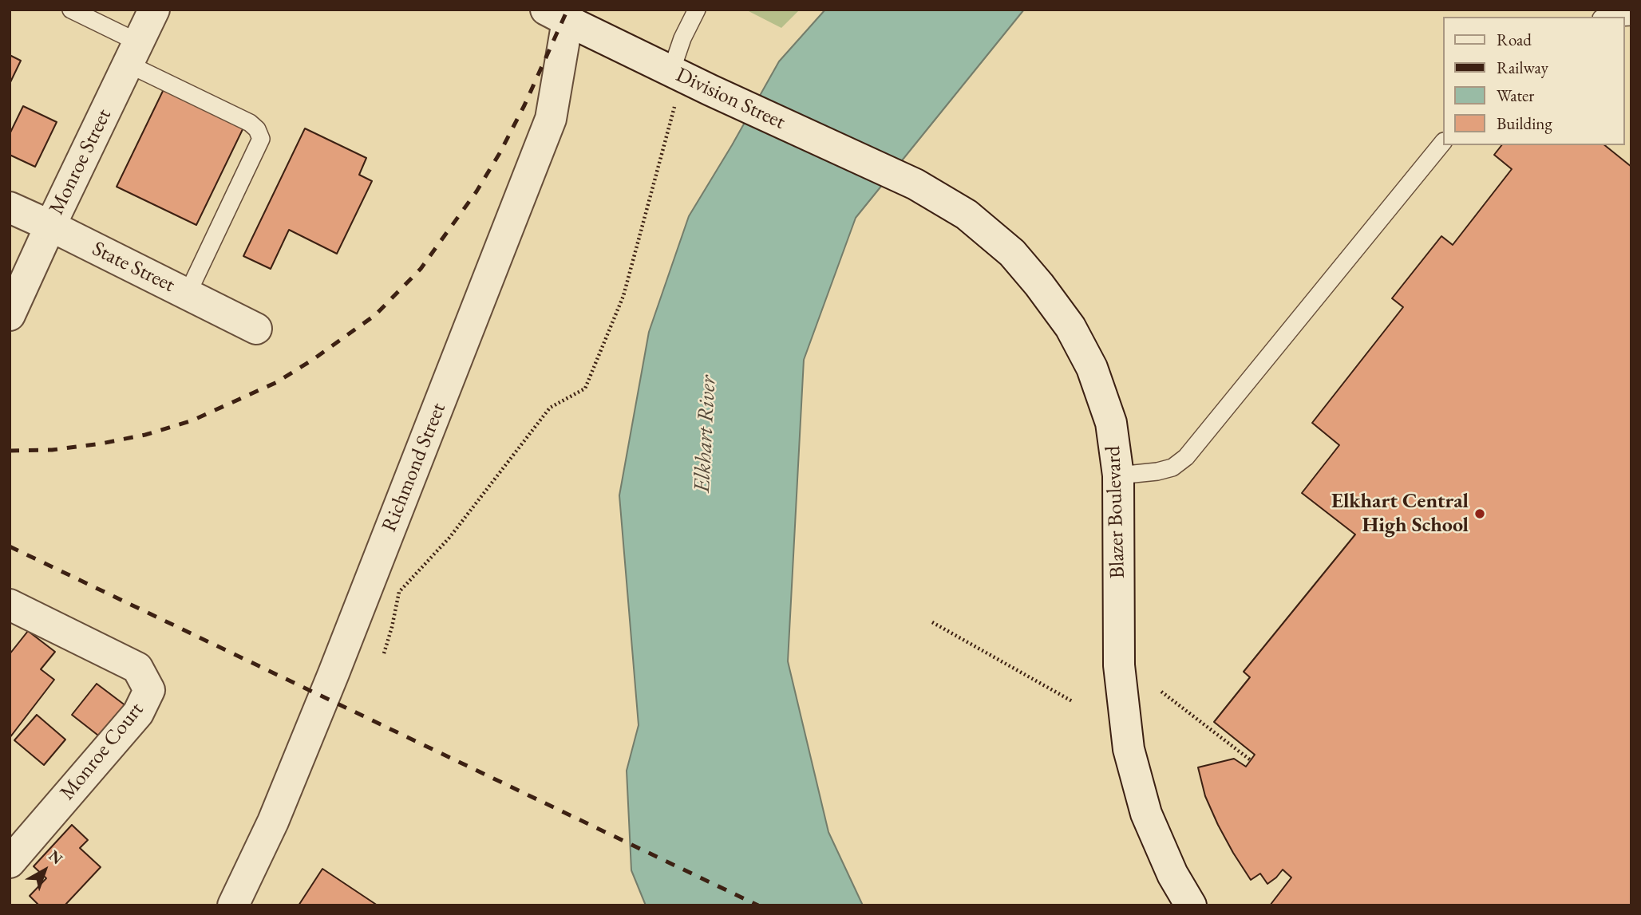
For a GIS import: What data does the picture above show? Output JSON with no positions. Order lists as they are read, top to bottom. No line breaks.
{"streets":{"street":["Division Street","Monroe Street","State Street","Richmond Street","Blazer Boulevard","Monroe Court"]},"crossings":[["Division Street","Richmond Street"],["Division Street","Blazer Boulevard"],["Monroe Street","State Street"]],"water":["Elkhart River"],"places":["Elkhart Central High School"],"legend":["Road","Railway","Water","Building"],"north":"top right"}
